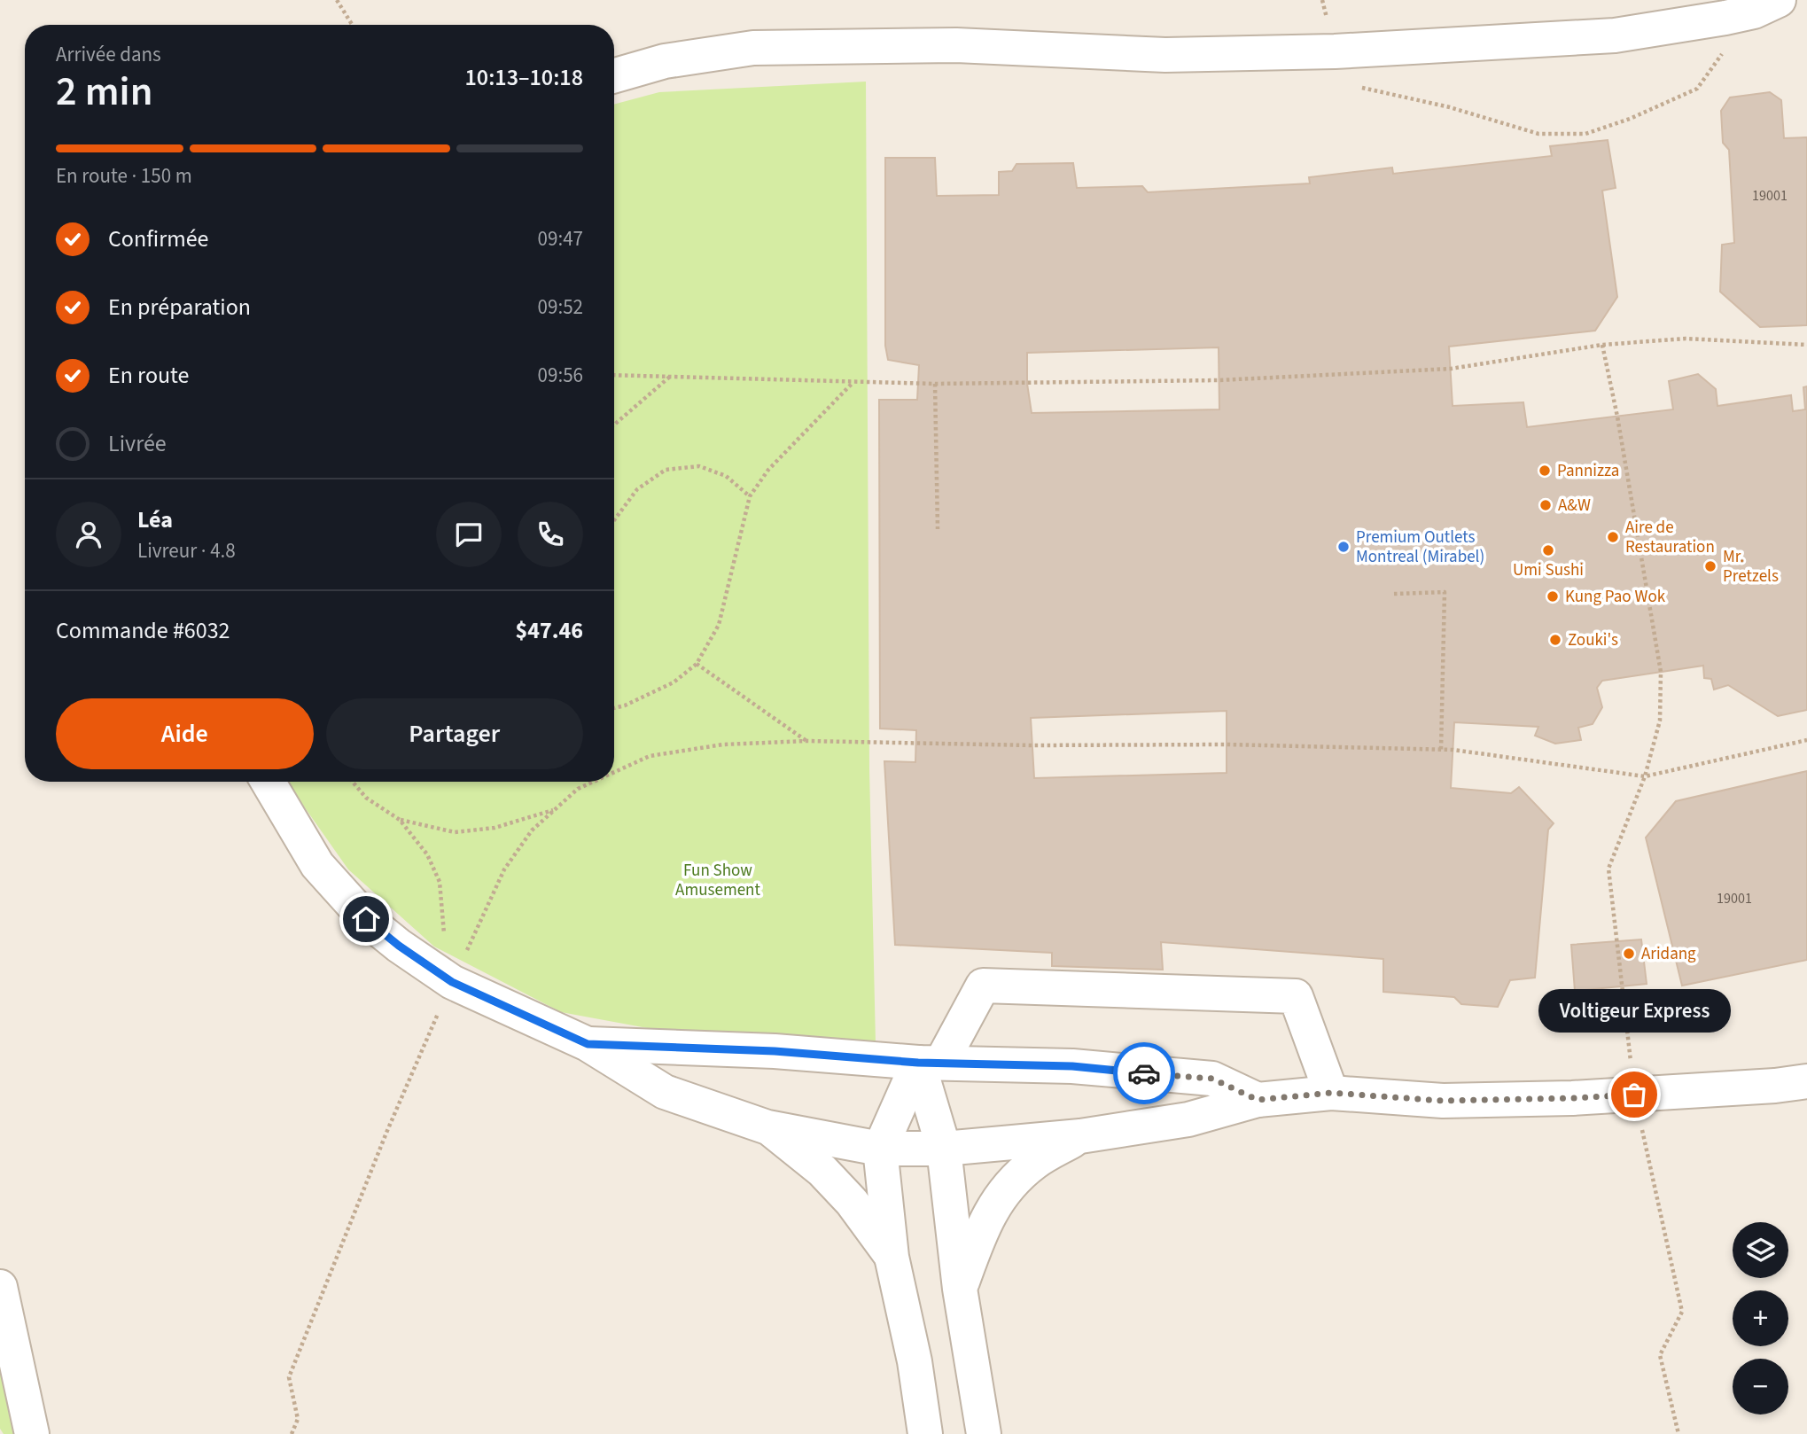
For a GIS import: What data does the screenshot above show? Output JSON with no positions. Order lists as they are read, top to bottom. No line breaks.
{"parks":["Fun Show Amusement"],"places":["Pannizza","A&W","Aire de Restauration","Premium Outlets Montreal (Mirabel)","Umi Sushi","Mr. Pretzels","Kung Pao Wok","Zouki's","Aridang","Voltigeur Express"],"house_numbers":["19001","19001"],"page":{"heading":["2 min","Arrivée dans","10:13–10:18"],"panel":["Léa","Livreur · 4.8","Commande #6032","$47.46"],"bar":"En route · 150 m","list":[["Confirmée","09:47"],["En préparation","09:52"],["En route","09:56"],"Livrée"],"buttons":["Aide","Partager"],"bubble":"Voltigeur Express","map_buttons":["+","−"]}}
